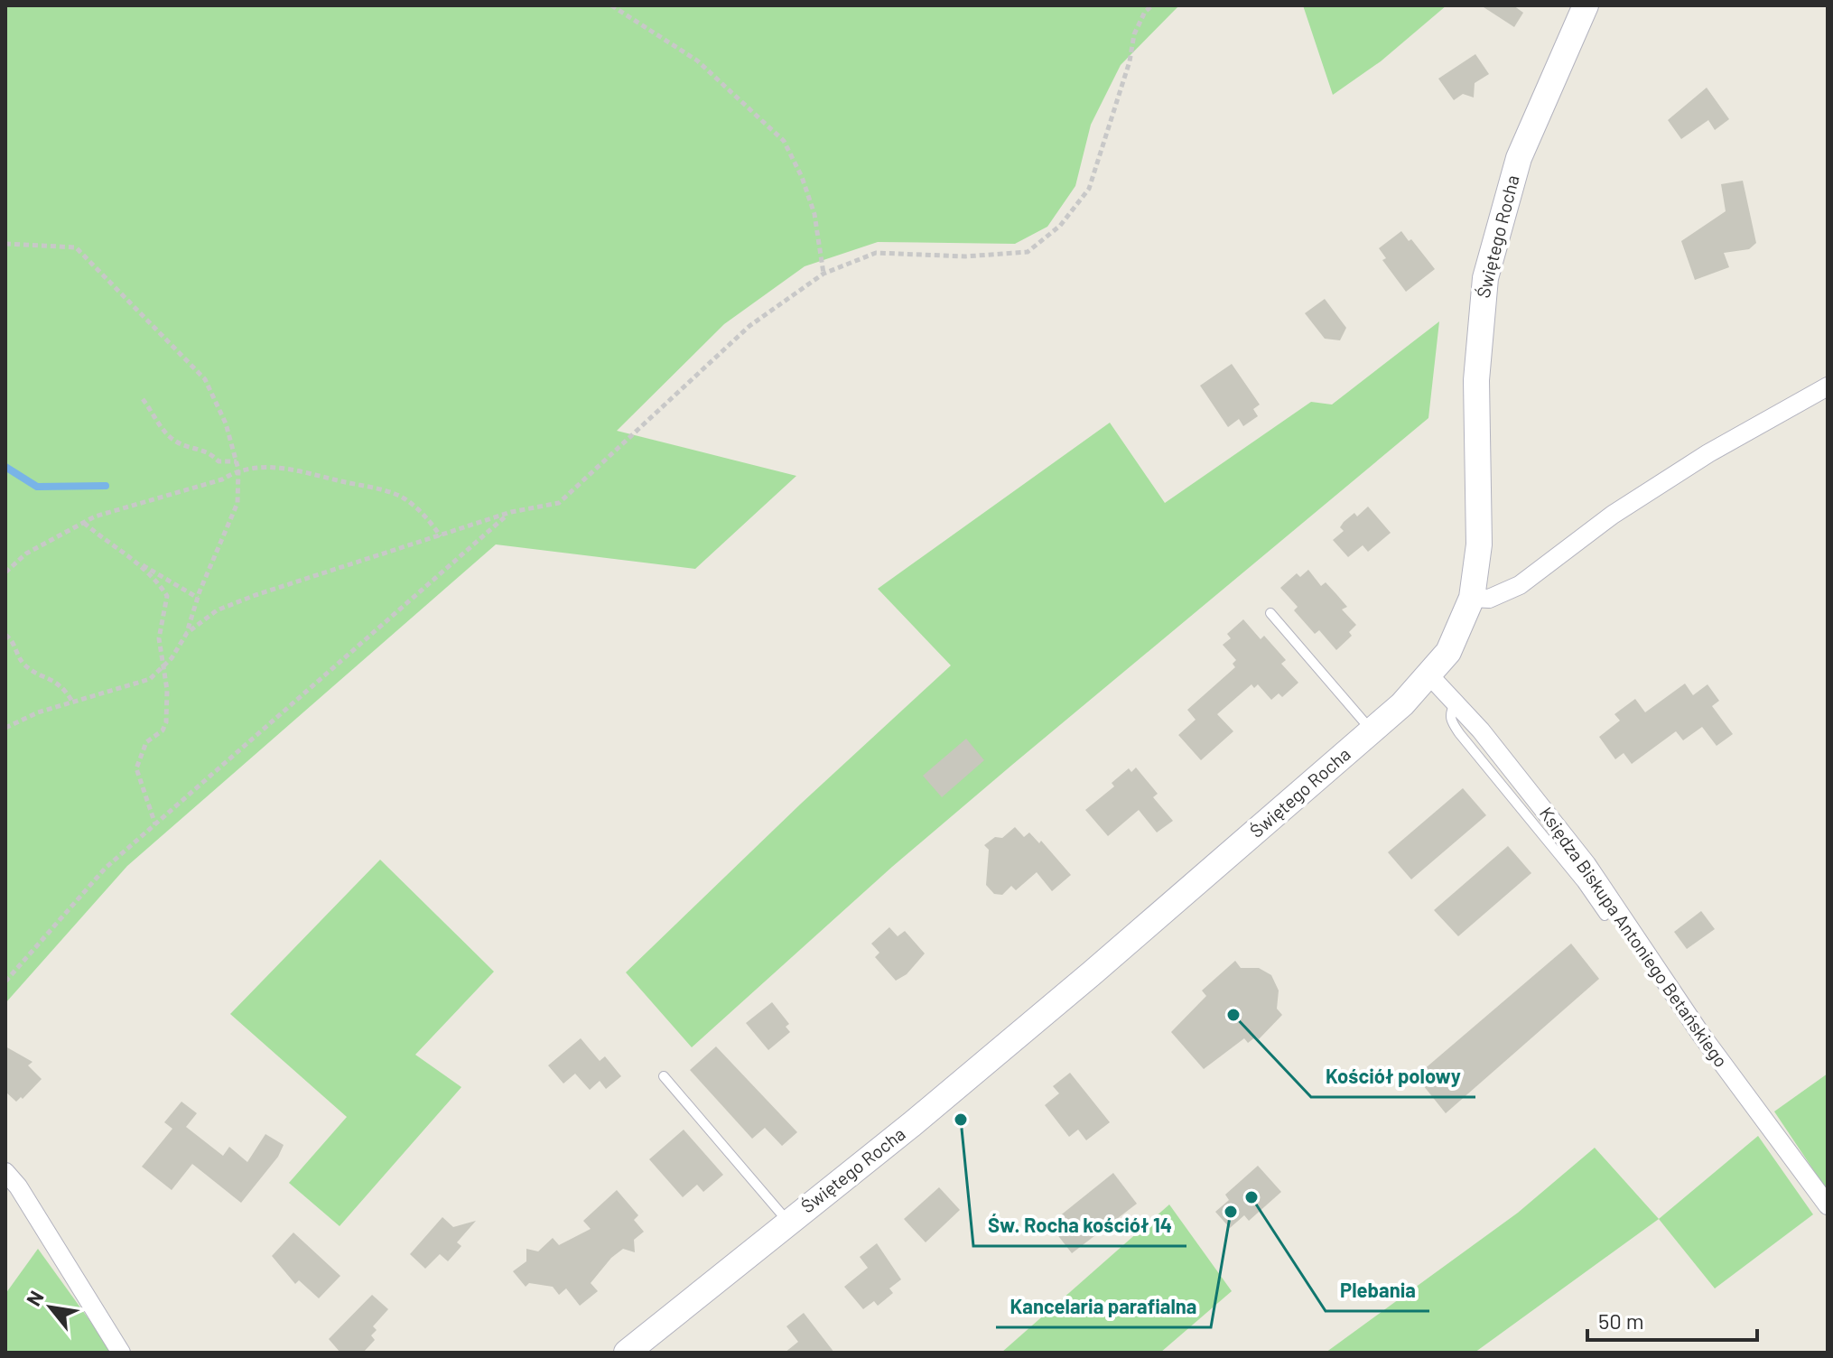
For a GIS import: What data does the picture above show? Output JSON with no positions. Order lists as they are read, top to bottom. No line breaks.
{"streets":{"street":["Świętego Rocha","Księdza Biskupa Antoniego Betańskiego"]},"crossings":[["Świętego Rocha","Księdza Biskupa Antoniego Betańskiego"]],"places":["Kościół polowy","Św. Rocha kościół 14","Plebania","Kancelaria parafialna"],"scale_bar":"50 m","north":"top left"}
